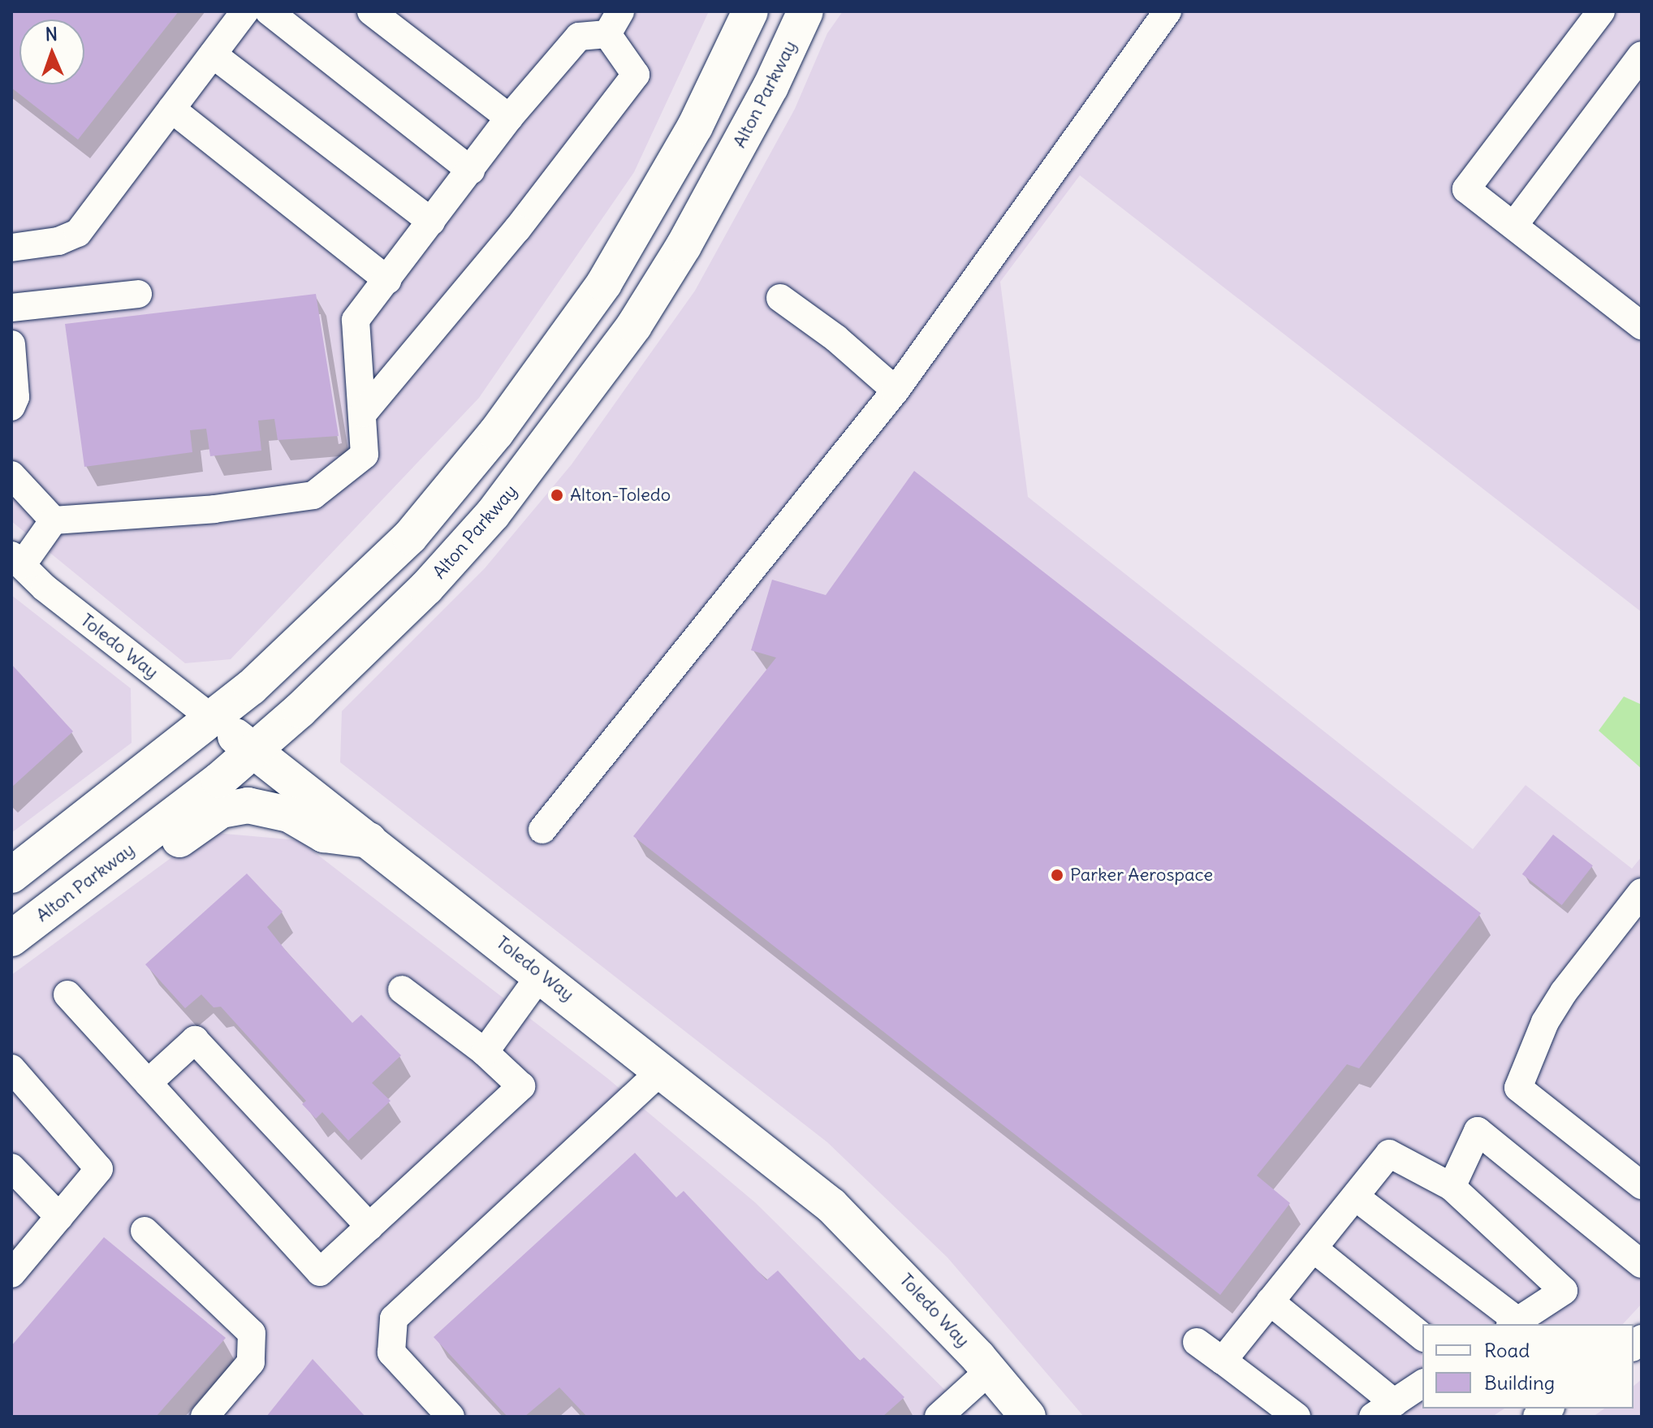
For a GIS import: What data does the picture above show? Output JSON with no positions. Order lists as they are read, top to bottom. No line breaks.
{"streets":{"main road":["Alton Parkway","Toledo Way"]},"crossings":[["Alton Parkway","Toledo Way"]],"places":["Alton-Toledo","Parker Aerospace"],"legend":["Road","Building"],"north":"top"}
